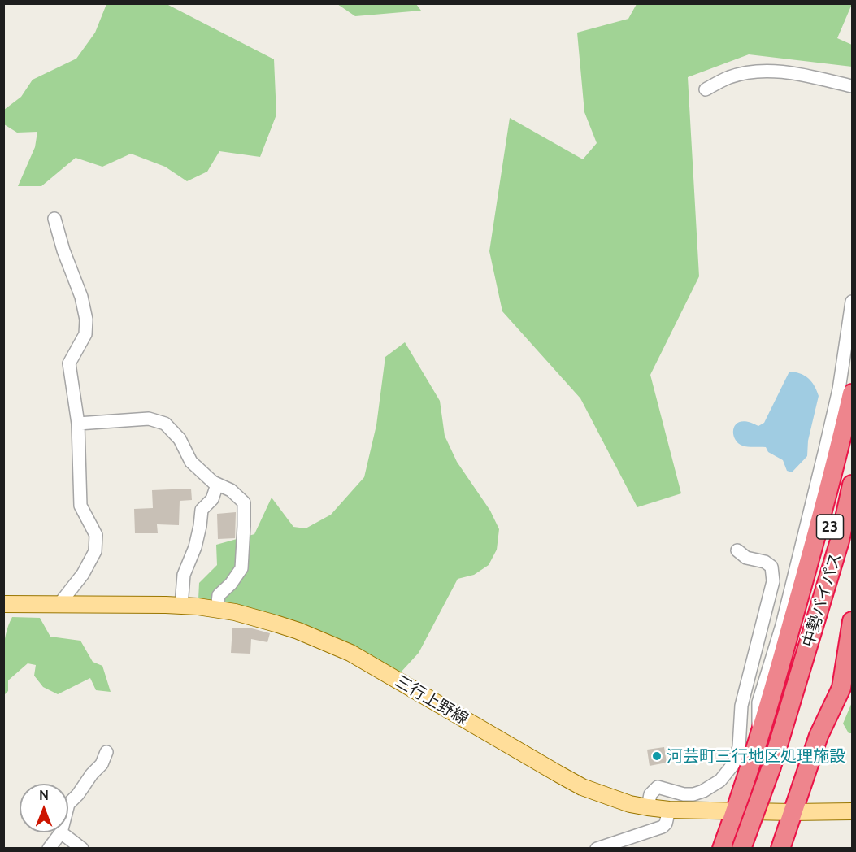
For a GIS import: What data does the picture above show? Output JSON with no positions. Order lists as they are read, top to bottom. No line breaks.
{"streets":{"highway":["23","中勢バイパス"],"main road":["三行上野線"]},"places":["河芸町三行地区処理施設"],"north":"top"}
